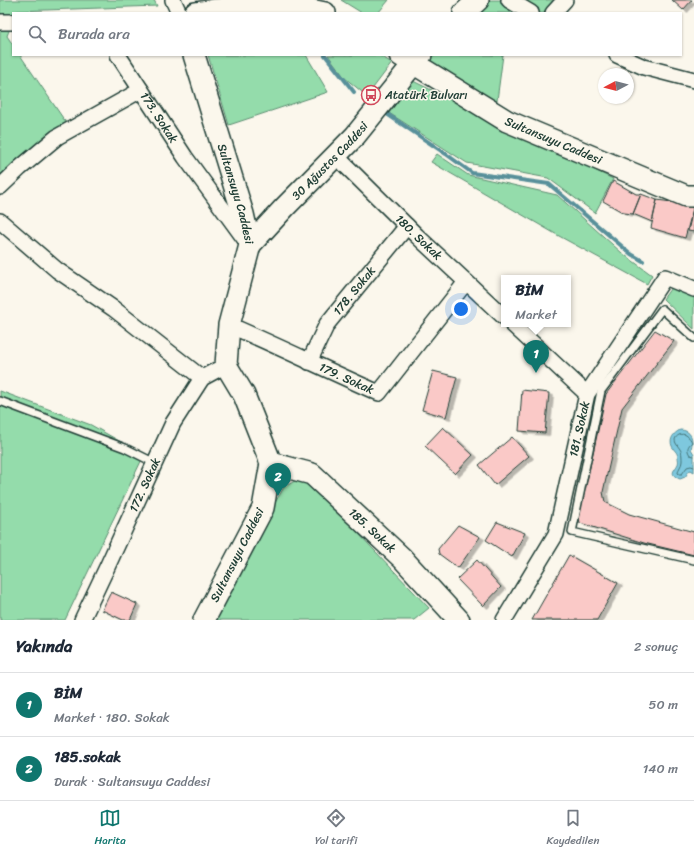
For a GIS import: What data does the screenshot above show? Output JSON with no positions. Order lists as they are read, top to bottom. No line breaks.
{"streets":{"street":["173. Sokak","Sultansuyu Caddesi","30 Ağustos Caddesi","180. Sokak","178. Sokak","179. Sokak","181. Sokak","172. Sokak","185. Sokak"]},"crossings":[["173. Sokak","Sultansuyu Caddesi"],["173. Sokak","30 Ağustos Caddesi"],["Sultansuyu Caddesi","30 Ağustos Caddesi"],["Sultansuyu Caddesi","179. Sokak"],["Sultansuyu Caddesi","172. Sokak"],["Sultansuyu Caddesi","185. Sokak"],["30 Ağustos Caddesi","180. Sokak"],["180. Sokak","178. Sokak"],["180. Sokak","179. Sokak"],["178. Sokak","179. Sokak"]],"places":{"bus stop":["Atatürk Bulvarı"]},"north":"left","page":{"search":"Burada ara","popup":["BİM","Market"],"pins":["1","2"],"heading":["Yakında","2 sonuç"],"list":[{"mark":"1","name":"BİM","note":"Market · 180. Sokak","value":"50 m"},{"mark":"2","name":"185.sokak","note":"Durak · Sultansuyu Caddesi","value":"140 m"}],"nav":["Harita","Yol tarifi","Kaydedilen"]}}
